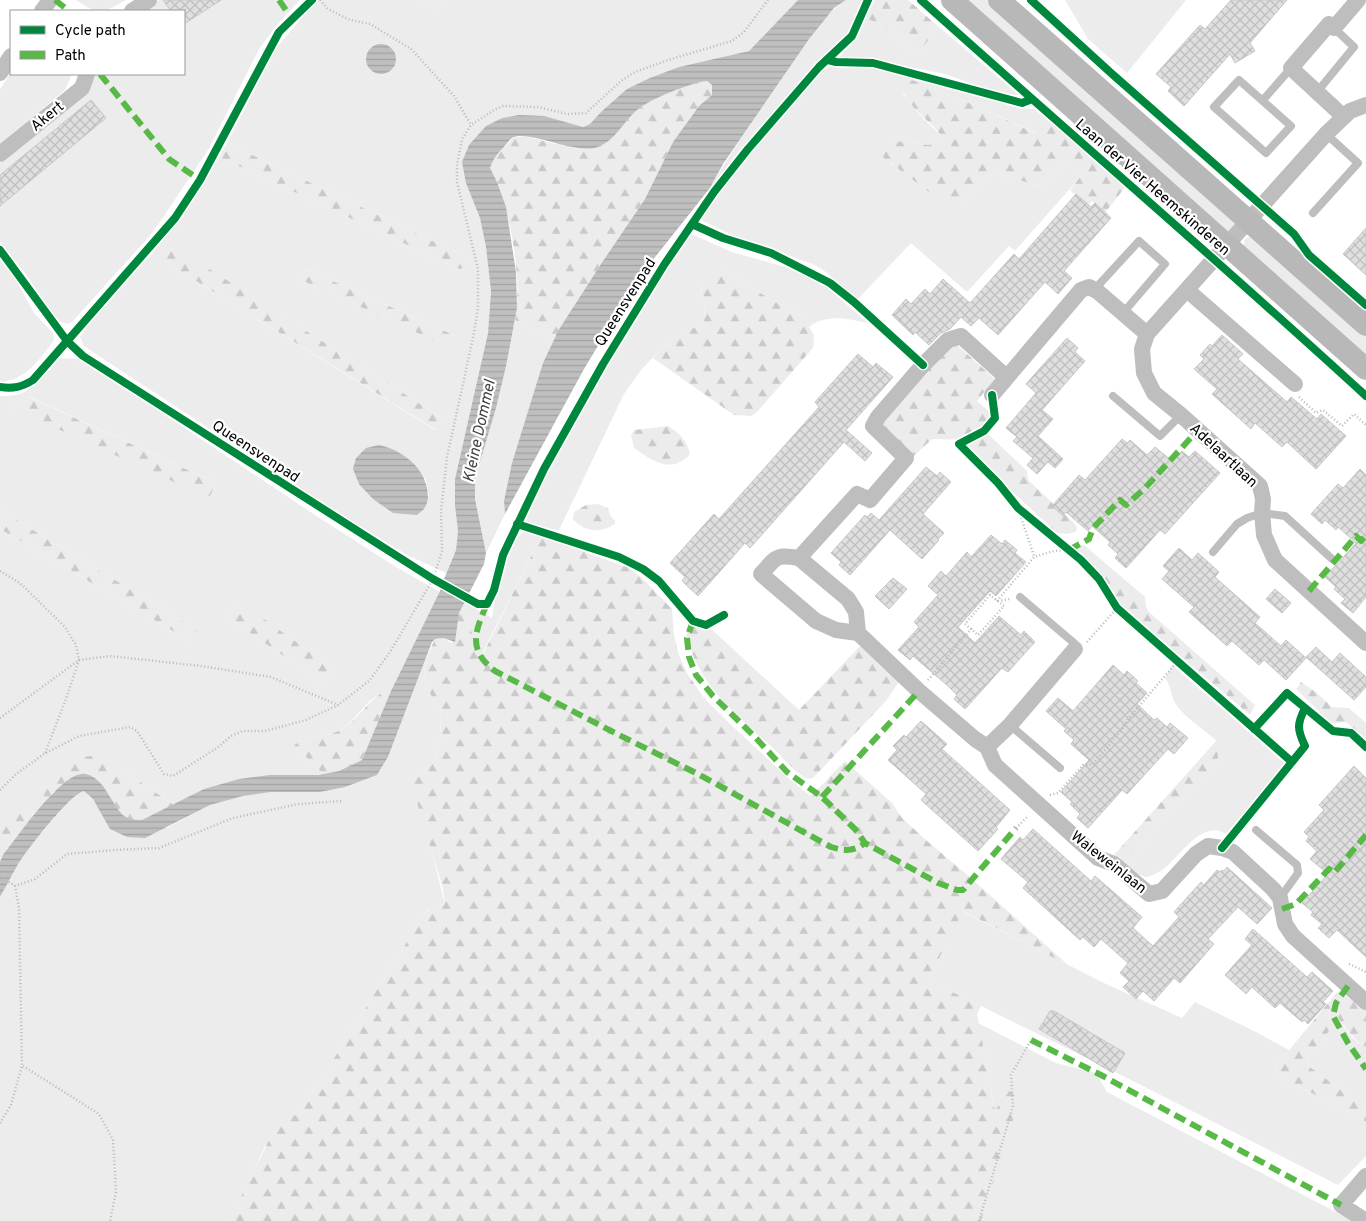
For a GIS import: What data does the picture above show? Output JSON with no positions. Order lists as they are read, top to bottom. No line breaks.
{"streets":{"street":["Akert","Laan der Vier Heemskinderen","Adelaartlaan","Waleweinlaan"],"cycle path":["Queensvenpad"]},"crossings":[["Laan der Vier Heemskinderen","Adelaartlaan"]],"water":["Kleine Dommel"],"legend":["Cycle path","Path"]}
